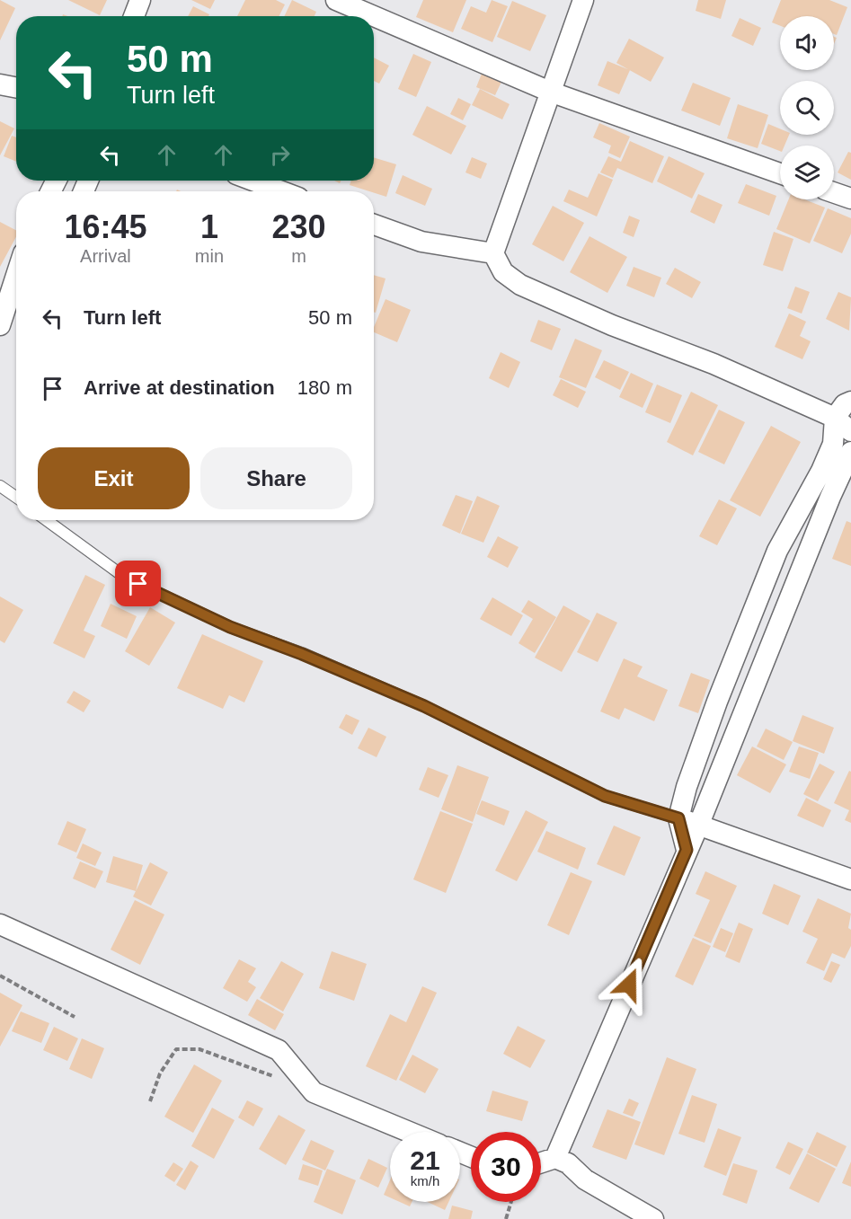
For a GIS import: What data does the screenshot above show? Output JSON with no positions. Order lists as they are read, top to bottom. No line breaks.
{"page":{"turn":["50 m","Turn left"],"eta":["16:45","Arrival","1","min","230","m"],"list":[{"name":"Turn left","value":"50 m"},{"name":"Arrive at destination","value":"180 m"}],"buttons":["Exit","Share"],"speed":"21 km/h","limit":"30"}}
